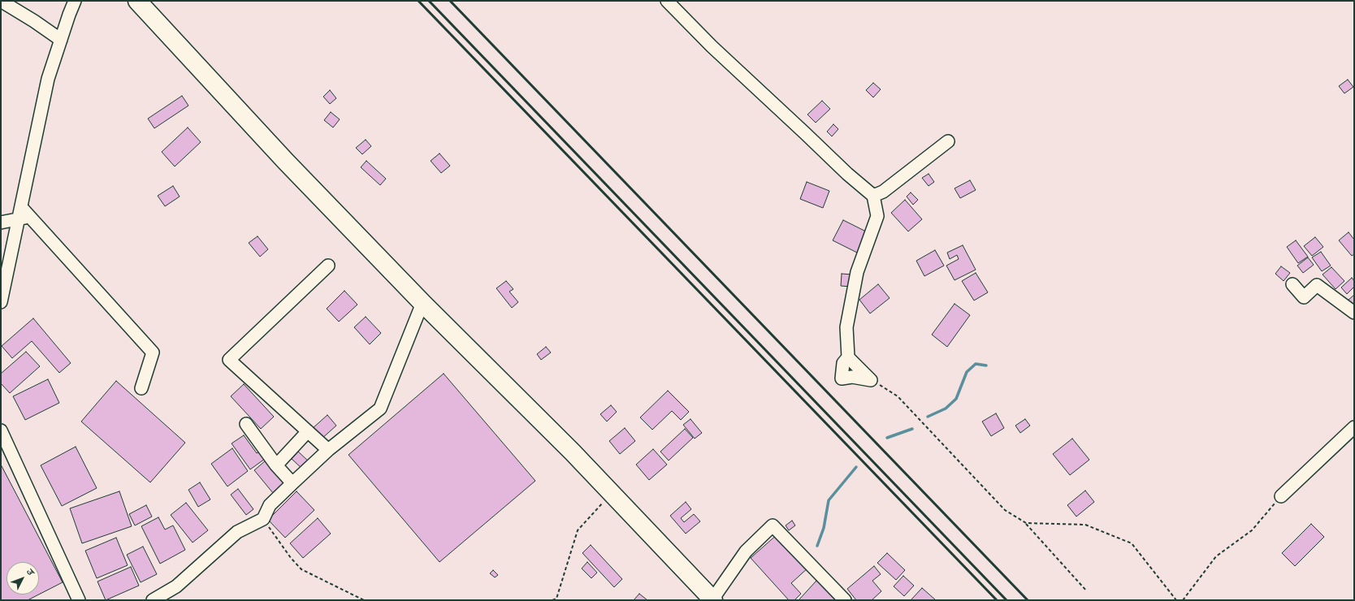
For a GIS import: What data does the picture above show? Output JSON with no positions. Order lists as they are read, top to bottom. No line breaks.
{"north":"top right"}
